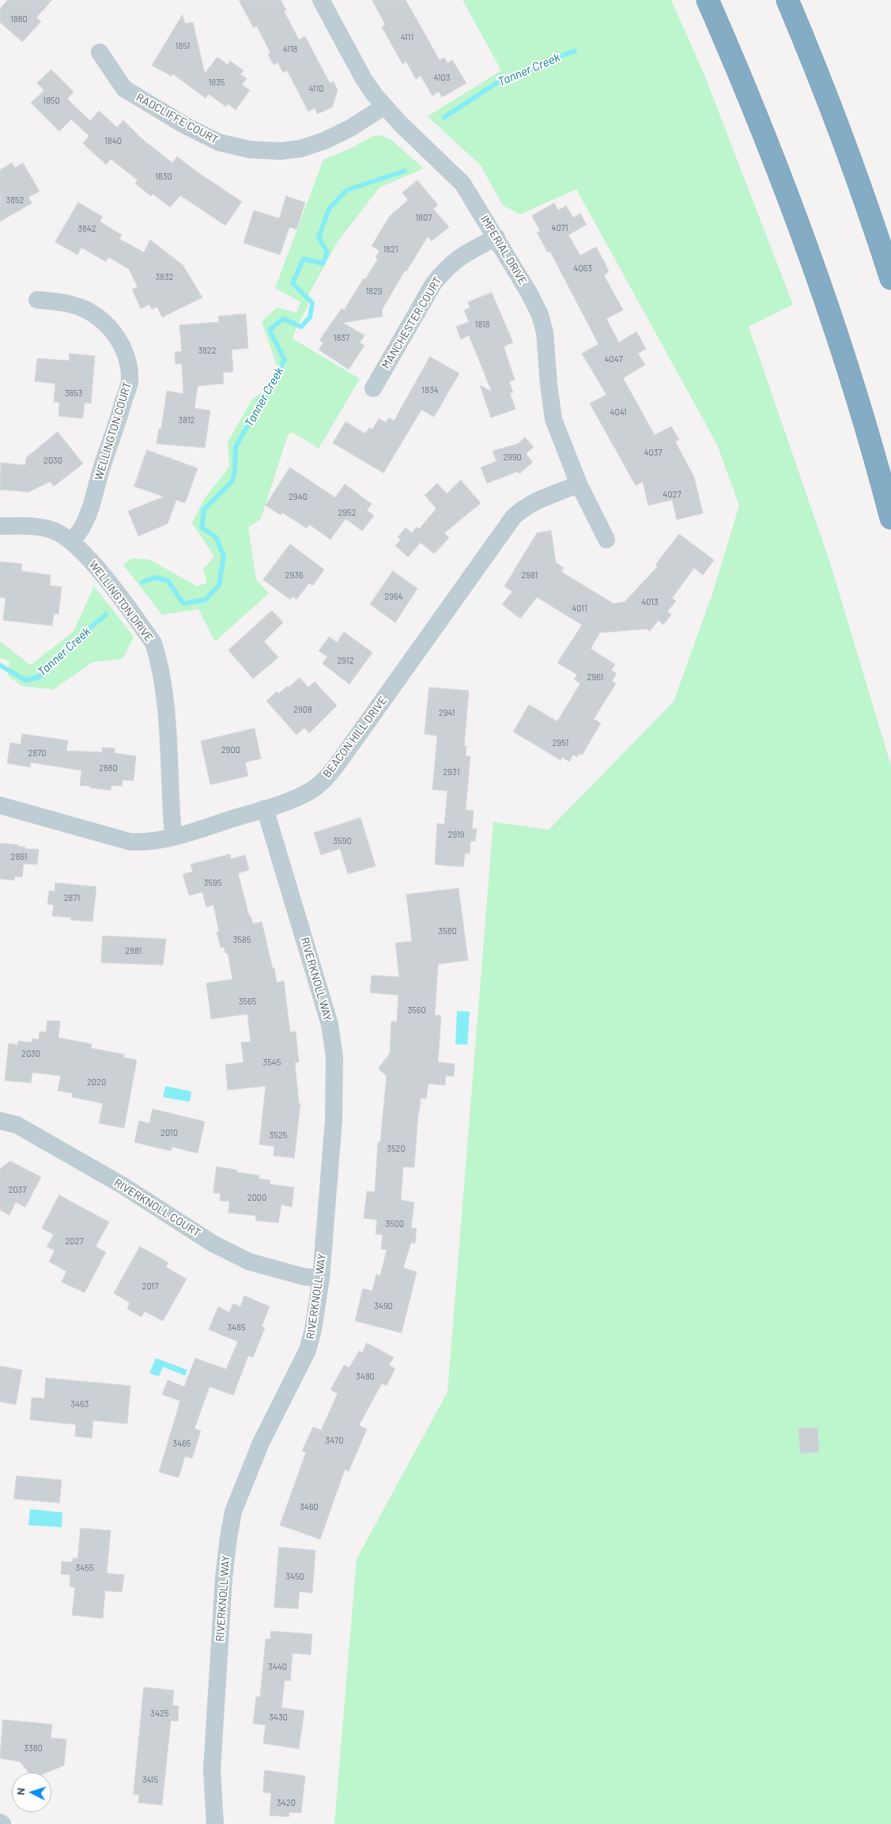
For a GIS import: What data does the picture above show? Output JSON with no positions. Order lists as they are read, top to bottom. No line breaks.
{"streets":{"street":["RADCLIFFE COURT","IMPERIAL DRIVE","MANCHESTER COURT","WELLINGTON COURT","WELLINGTON DRIVE","BEACON HILL DRIVE","RIVERKNOLL WAY","RIVERKNOLL COURT"]},"crossings":[["RADCLIFFE COURT","IMPERIAL DRIVE"],["IMPERIAL DRIVE","MANCHESTER COURT"],["IMPERIAL DRIVE","BEACON HILL DRIVE"],["WELLINGTON COURT","WELLINGTON DRIVE"],["WELLINGTON DRIVE","BEACON HILL DRIVE"],["BEACON HILL DRIVE","RIVERKNOLL WAY"],["RIVERKNOLL WAY","RIVERKNOLL COURT"]],"water":["Tanner Creek"],"house_numbers":["1880","4111","1851","4118","4103","1835","4110","1850","1840","1830","3852","1807","4071","3842","1821","4063","3832","1829","1818","1837","3822","4047","1834","3853","4041","3812","4037","2990","2030","4027","2940","2952","2936","2981","2964","4013","4011","2912","2961","2908","2941","2951","2900","2870","2880","2931","2919","3590","2861","3595","2871","3580","3585","2881","3565","3560","2030","3545","2020","2010","3525","3520","2037","2000","3500","2027","2017","3490","3485","3480","3463","3470","3465","3460","3455","3450","3440","3425","3430","3380","3415","3420"],"north":"left"}
